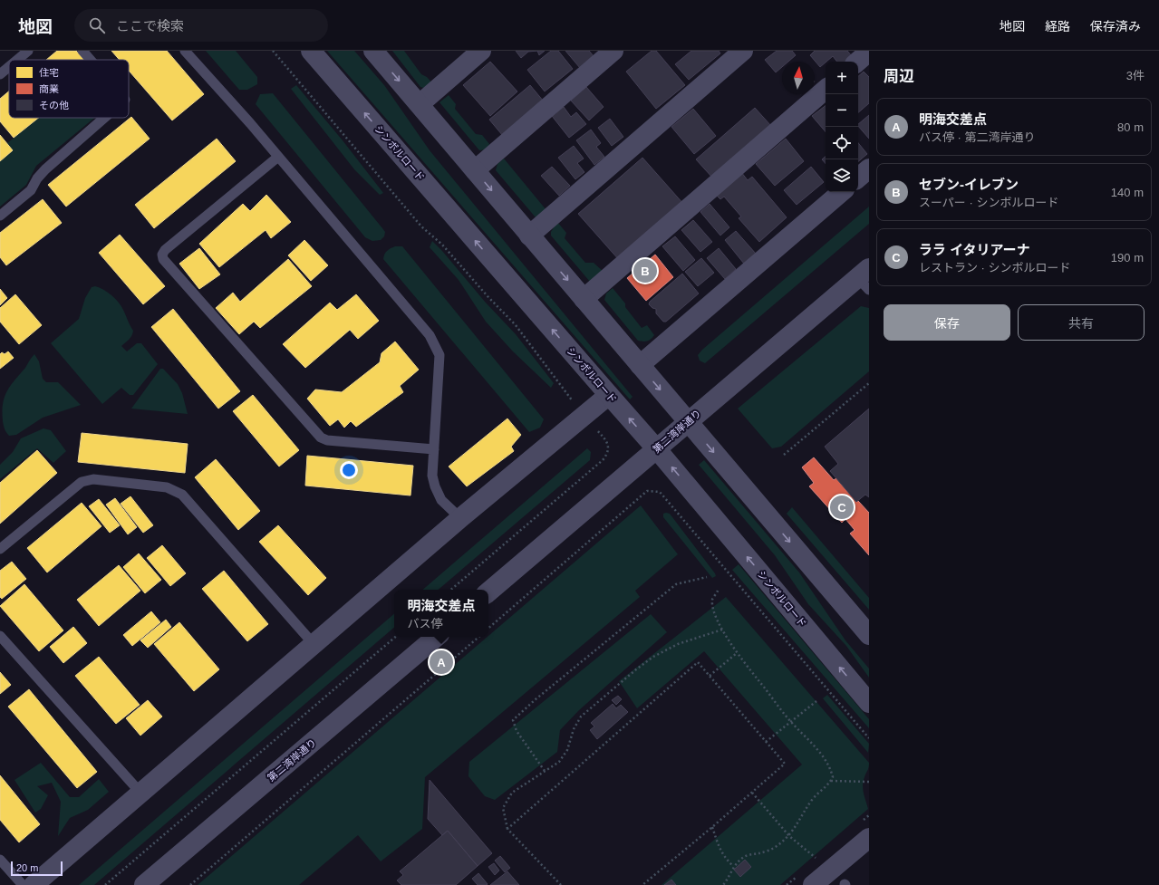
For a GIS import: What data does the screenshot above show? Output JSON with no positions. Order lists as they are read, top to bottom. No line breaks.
{"streets":{"street":["シンボルロード","第二湾岸通り"]},"crossings":[["シンボルロード","第二湾岸通り"]],"legend":["住宅","商業","その他"],"scale_bar":"20 m","north":"top","page":{"header":"地図","search":"ここで検索","nav":["地図","経路","保存済み"],"heading":["周辺","3件"],"map_buttons":["+","−"],"list":[{"mark":"A","name":"明海交差点","note":"バス停 · 第二湾岸通り","value":"80 m"},{"mark":"B","name":"セブン-イレブン","note":"スーパー · シンボルロード","value":"140 m"},{"mark":"C","name":"ララ イタリアーナ","note":"レストラン · シンボルロード","value":"190 m"}],"pins":["B","C","A"],"buttons":["保存","共有"],"popup":["明海交差点","バス停"],"scale":"20 m"}}
